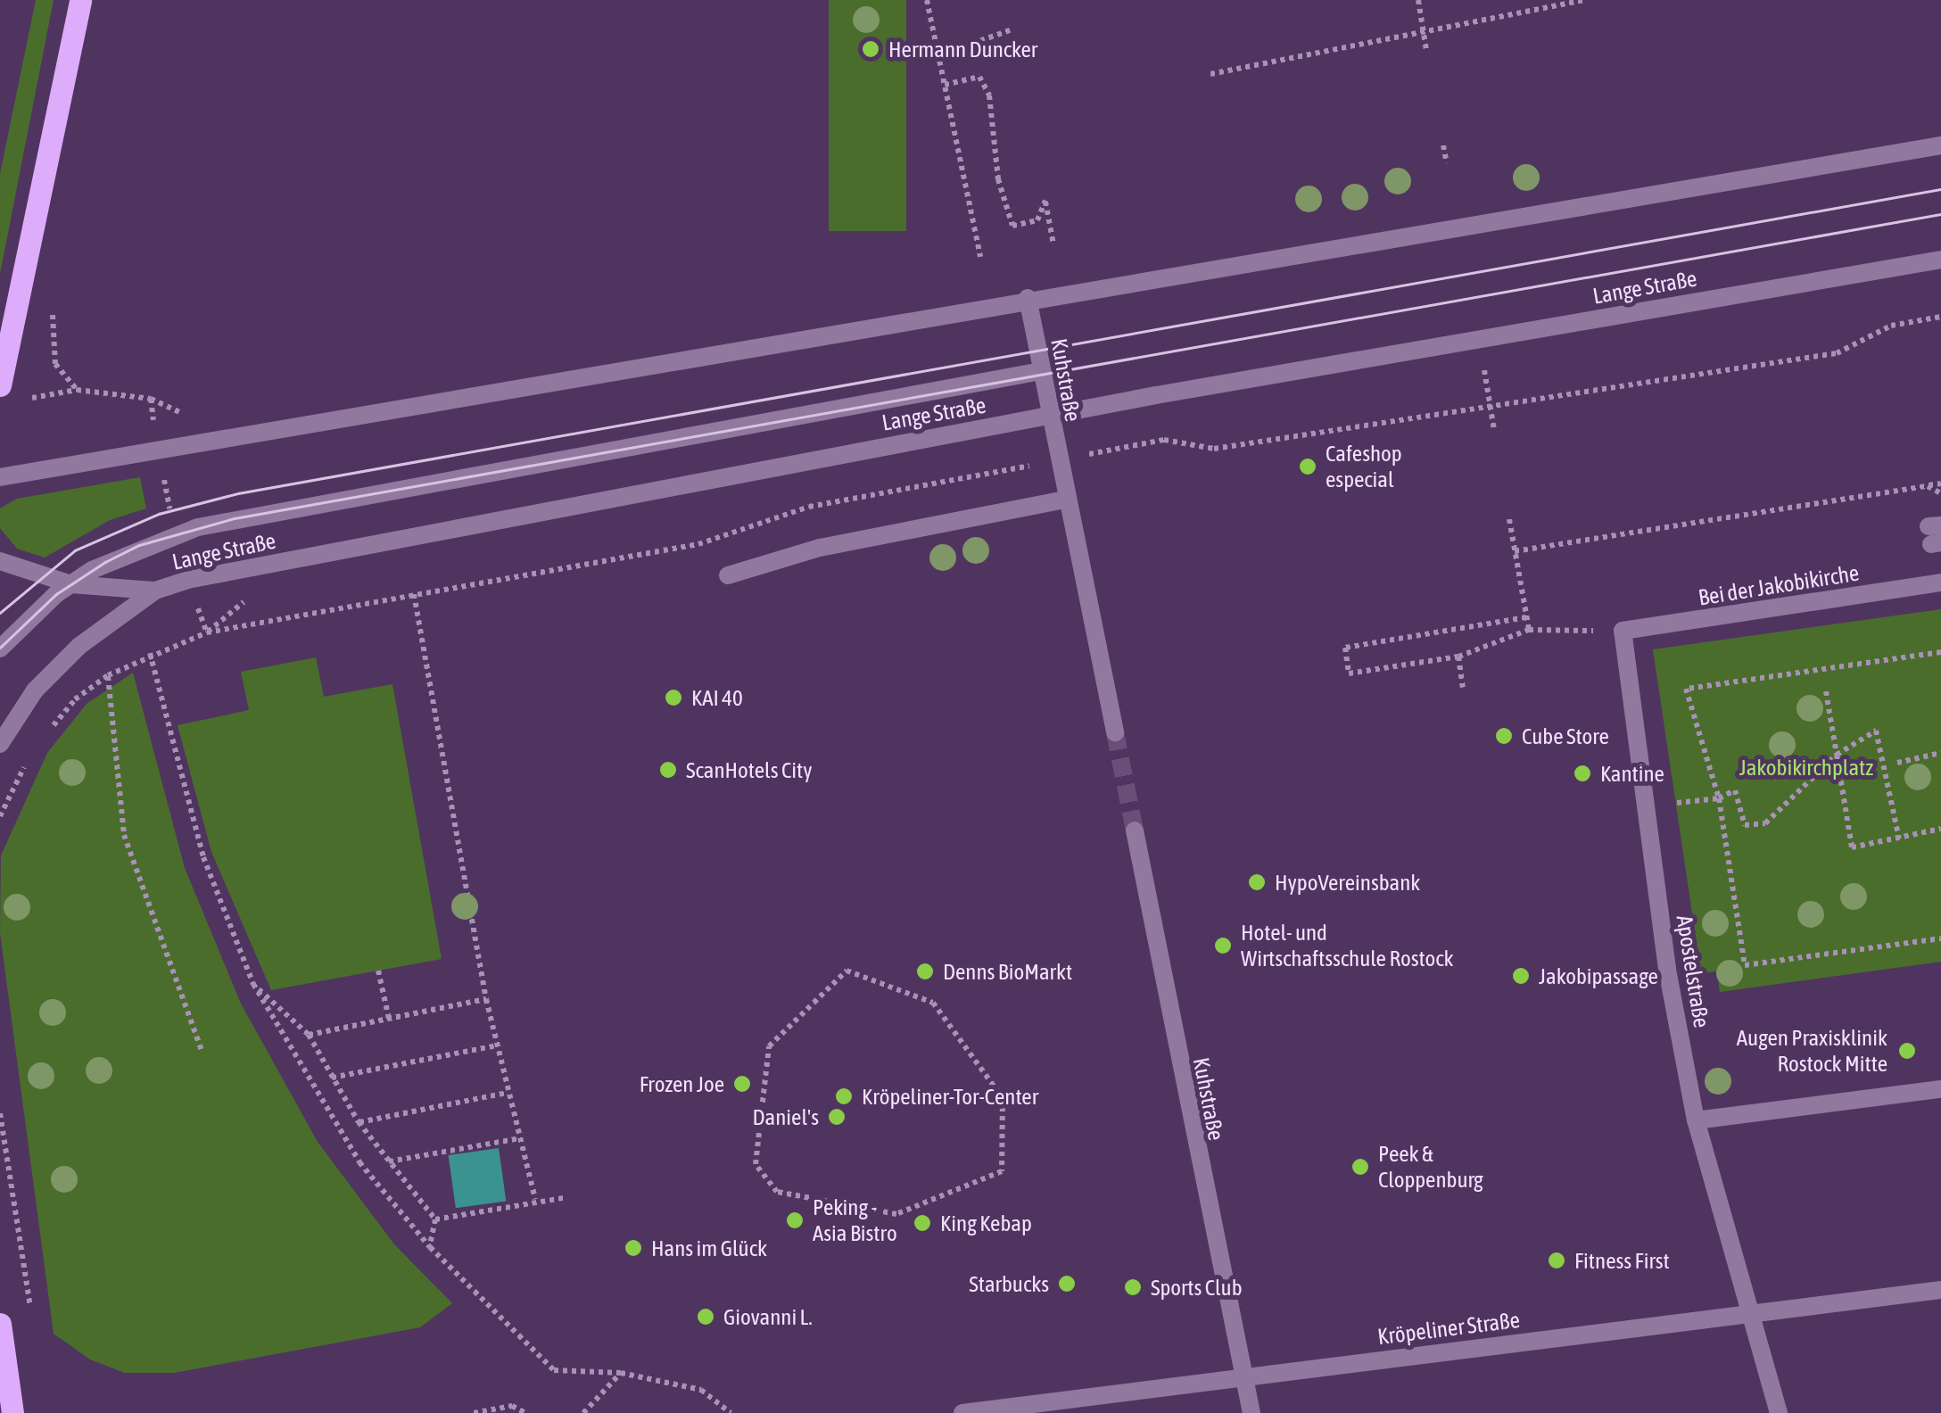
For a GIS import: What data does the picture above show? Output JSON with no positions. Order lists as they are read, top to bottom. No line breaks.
{"streets":{"street":["Lange Straße","Kuhstraße","Bei der Jakobikirche","Apostelstraße","Kröpeliner Straße"]},"crossings":[["Lange Straße","Kuhstraße"],["Kuhstraße","Kröpeliner Straße"],["Bei der Jakobikirche","Apostelstraße"],["Apostelstraße","Kröpeliner Straße"]],"parks":["Jakobikirchplatz"],"places":["Hermann Duncker","Cafeshop especial","KAI 40","Cube Store","ScanHotels City","Kantine","HypoVereinsbank","Hotel- und Wirtschaftsschule Rostock","Denns BioMarkt","Jakobipassage","Augen Praxisklinik Rostock Mitte","Frozen Joe","Kröpeliner-Tor-Center","Daniel's","Peek & Cloppenburg","Peking - Asia Bistro","King Kebap","Hans im Glück","Fitness First","Starbucks","Sports Club","Giovanni L."]}
